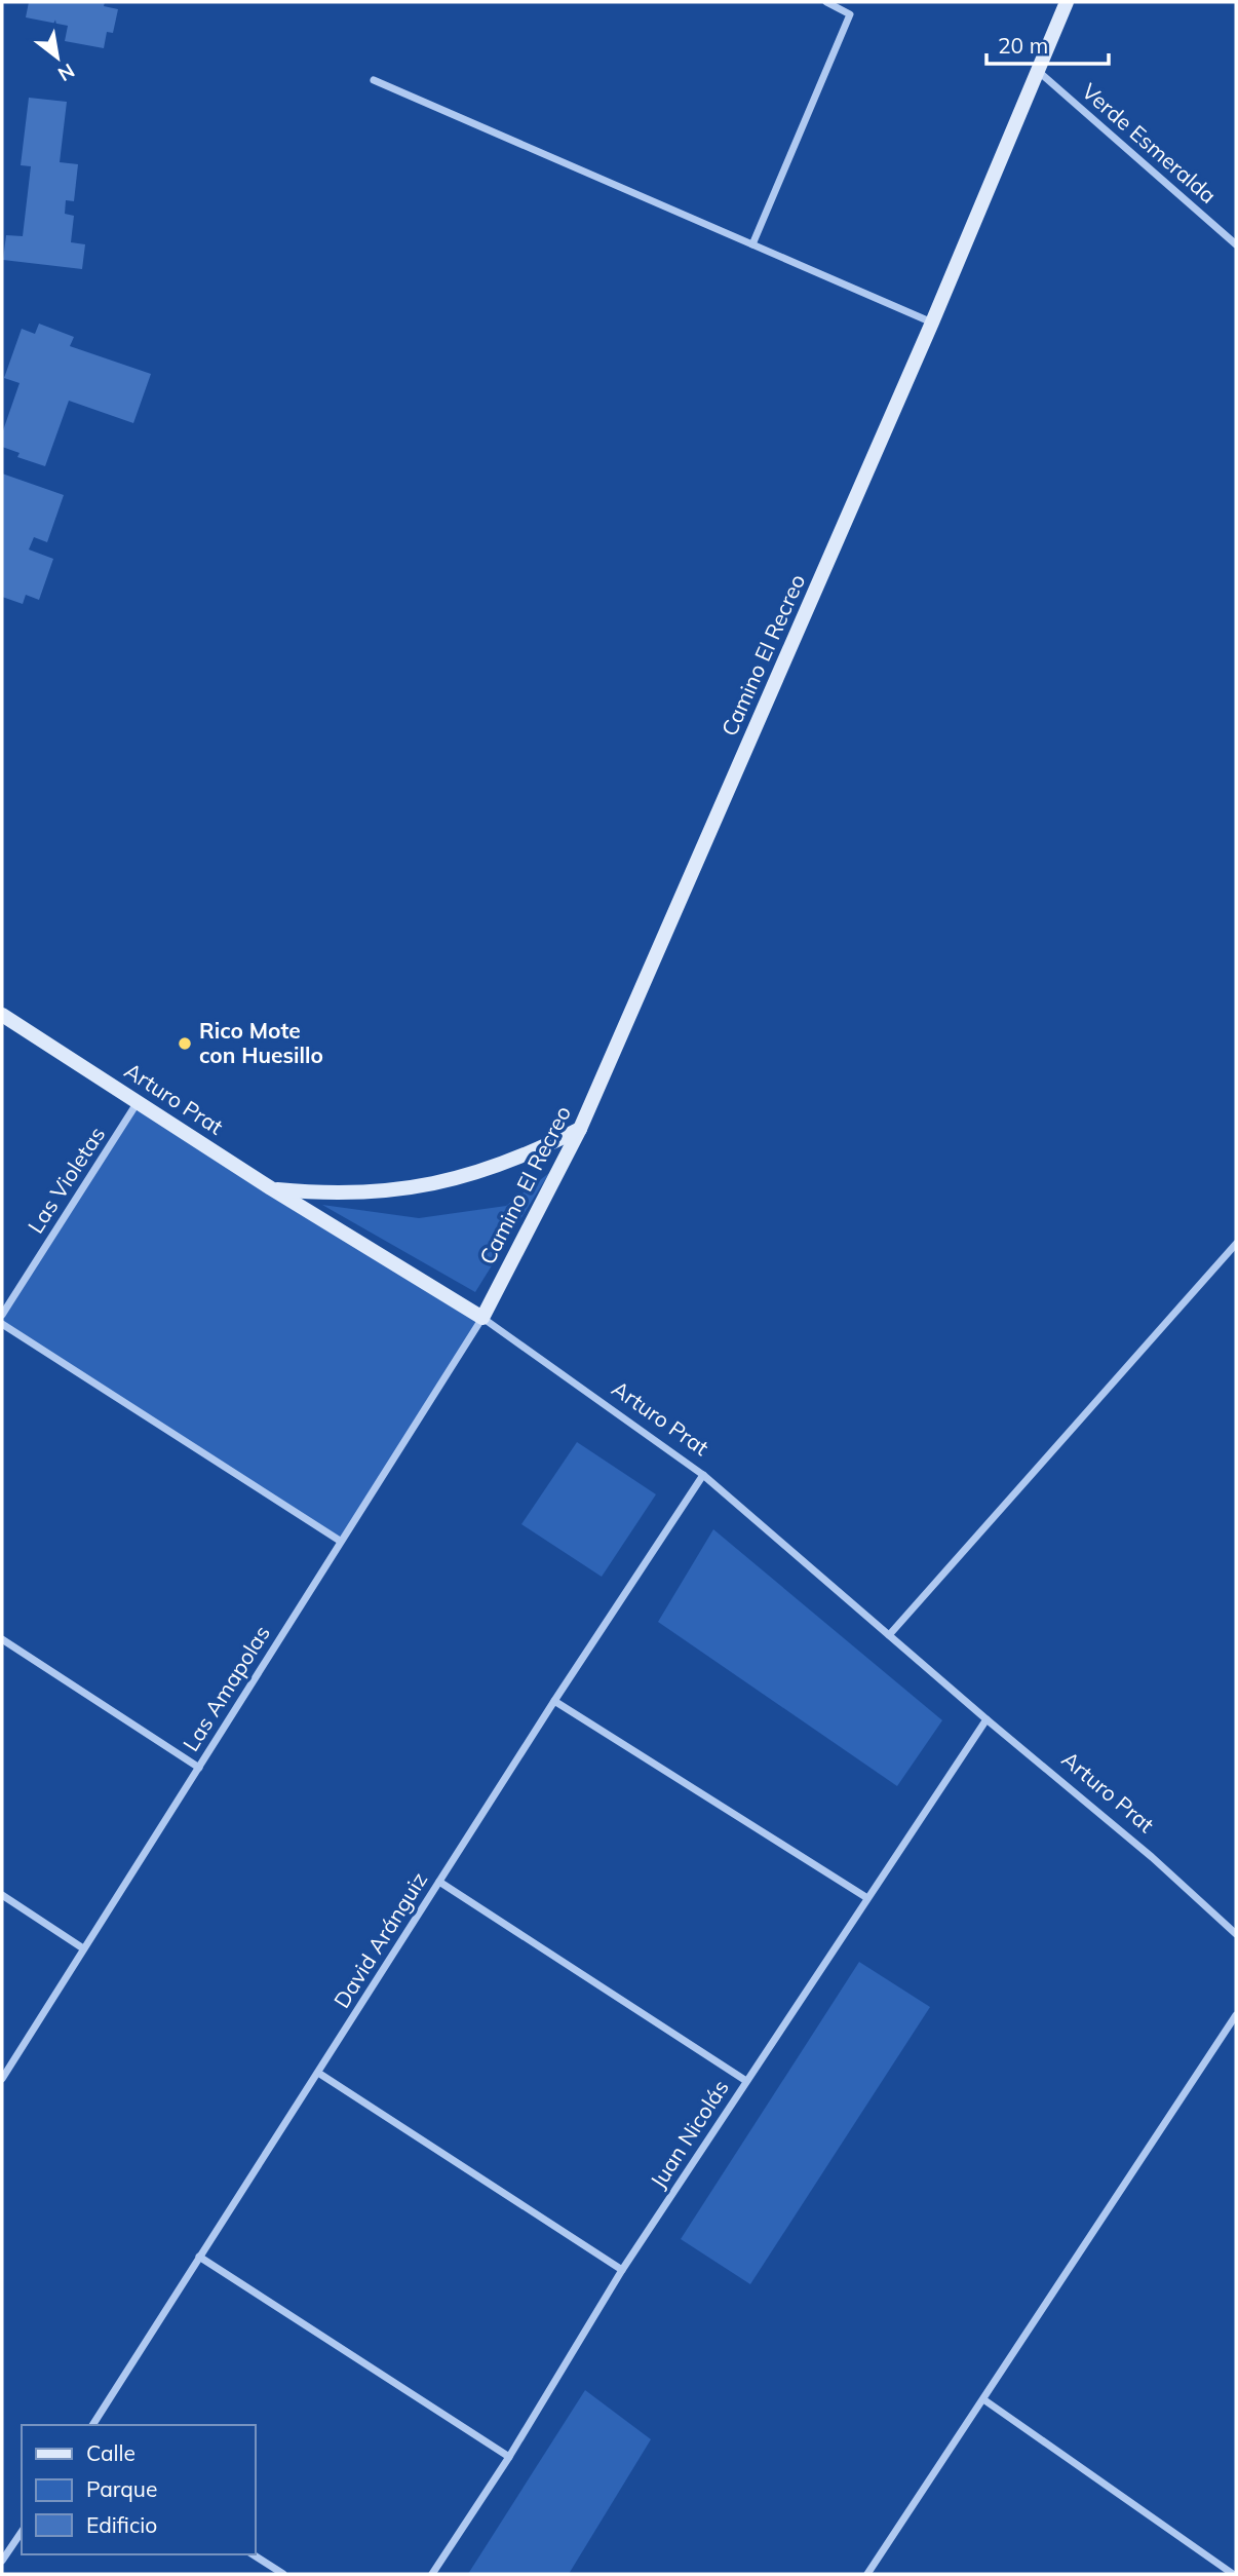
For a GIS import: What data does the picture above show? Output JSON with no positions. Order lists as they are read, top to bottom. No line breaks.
{"streets":{"main road":["Camino El Recreo","Arturo Prat"],"street":["Verde Esmeralda","Las Violetas","Las Amapolas","David Aránguiz","Juan Nicolás"]},"crossings":[["Verde Esmeralda","Camino El Recreo"],["Camino El Recreo","Arturo Prat"],["Camino El Recreo","Las Amapolas"],["Arturo Prat","Las Violetas"],["Arturo Prat","Las Amapolas"],["Arturo Prat","David Aránguiz"],["Arturo Prat","Juan Nicolás"]],"places":["Rico Mote con Huesillo"],"legend":["Calle","Parque","Edificio"],"scale_bar":"20 m","north":"bottom right"}
